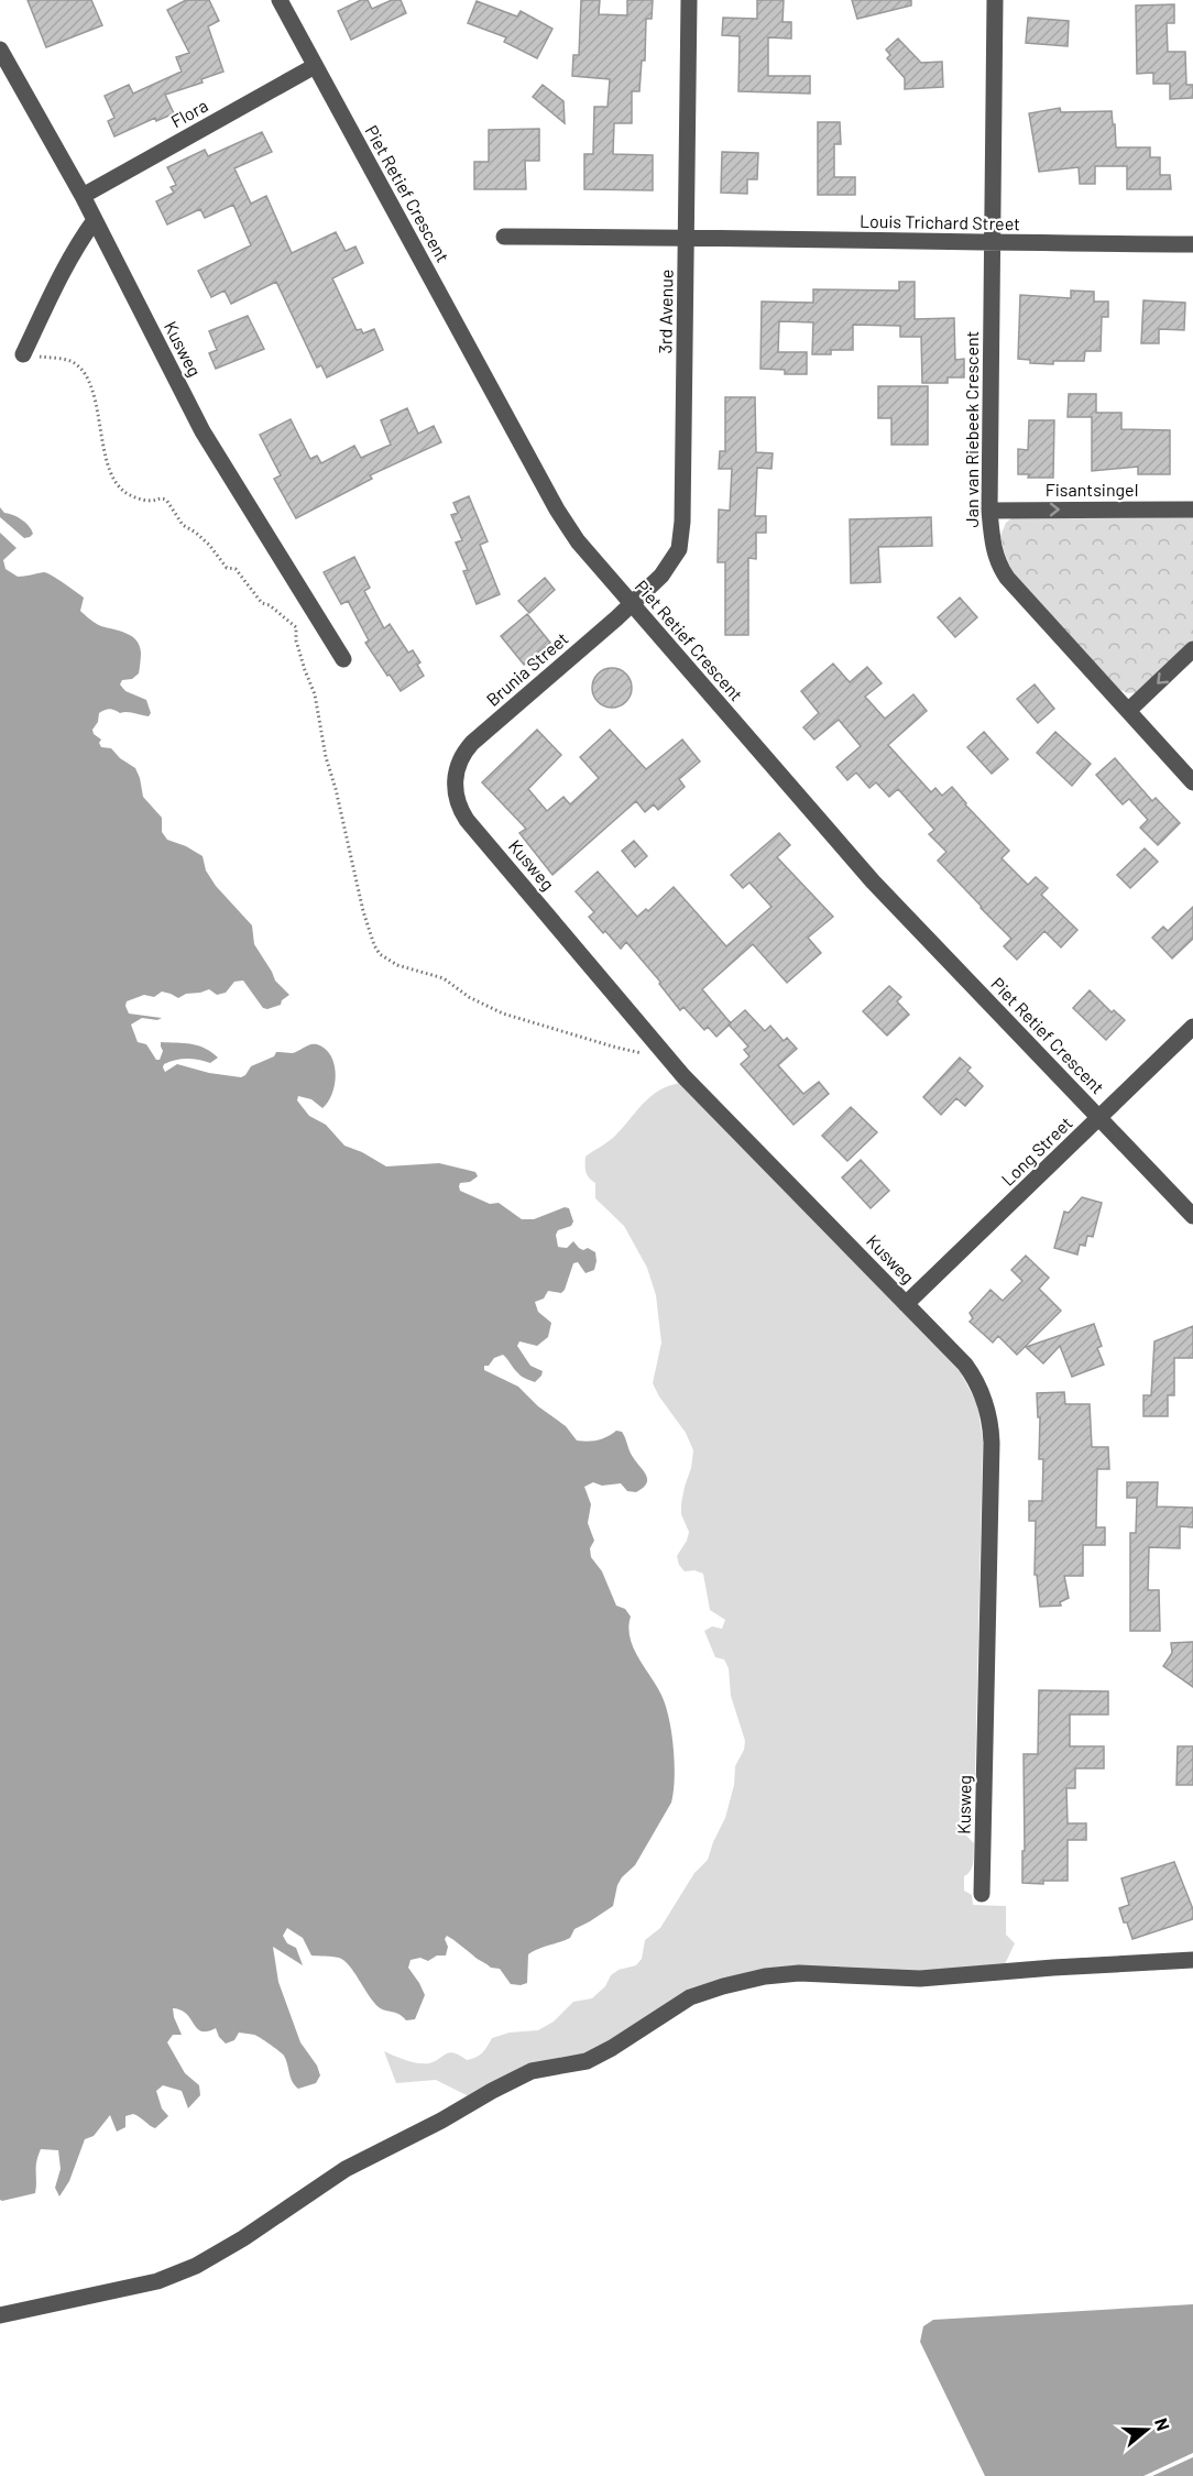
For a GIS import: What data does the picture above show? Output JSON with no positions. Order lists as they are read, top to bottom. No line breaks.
{"streets":{"street":["Flora","Piet Retief Crescent","Louis Trichard Street","3rd Avenue","Kusweg","Jan van Riebeek Crescent","Fisantsingel","Brunia Street","Long Street"]},"crossings":[["Flora","Piet Retief Crescent"],["Flora","Kusweg"],["Piet Retief Crescent","3rd Avenue"],["Piet Retief Crescent","Brunia Street"],["Piet Retief Crescent","Long Street"],["Louis Trichard Street","3rd Avenue"],["Louis Trichard Street","Jan van Riebeek Crescent"],["3rd Avenue","Brunia Street"],["Kusweg","Brunia Street"],["Kusweg","Long Street"],["Jan van Riebeek Crescent","Fisantsingel"]],"one_way":["Fisantsingel"],"north":"right"}
